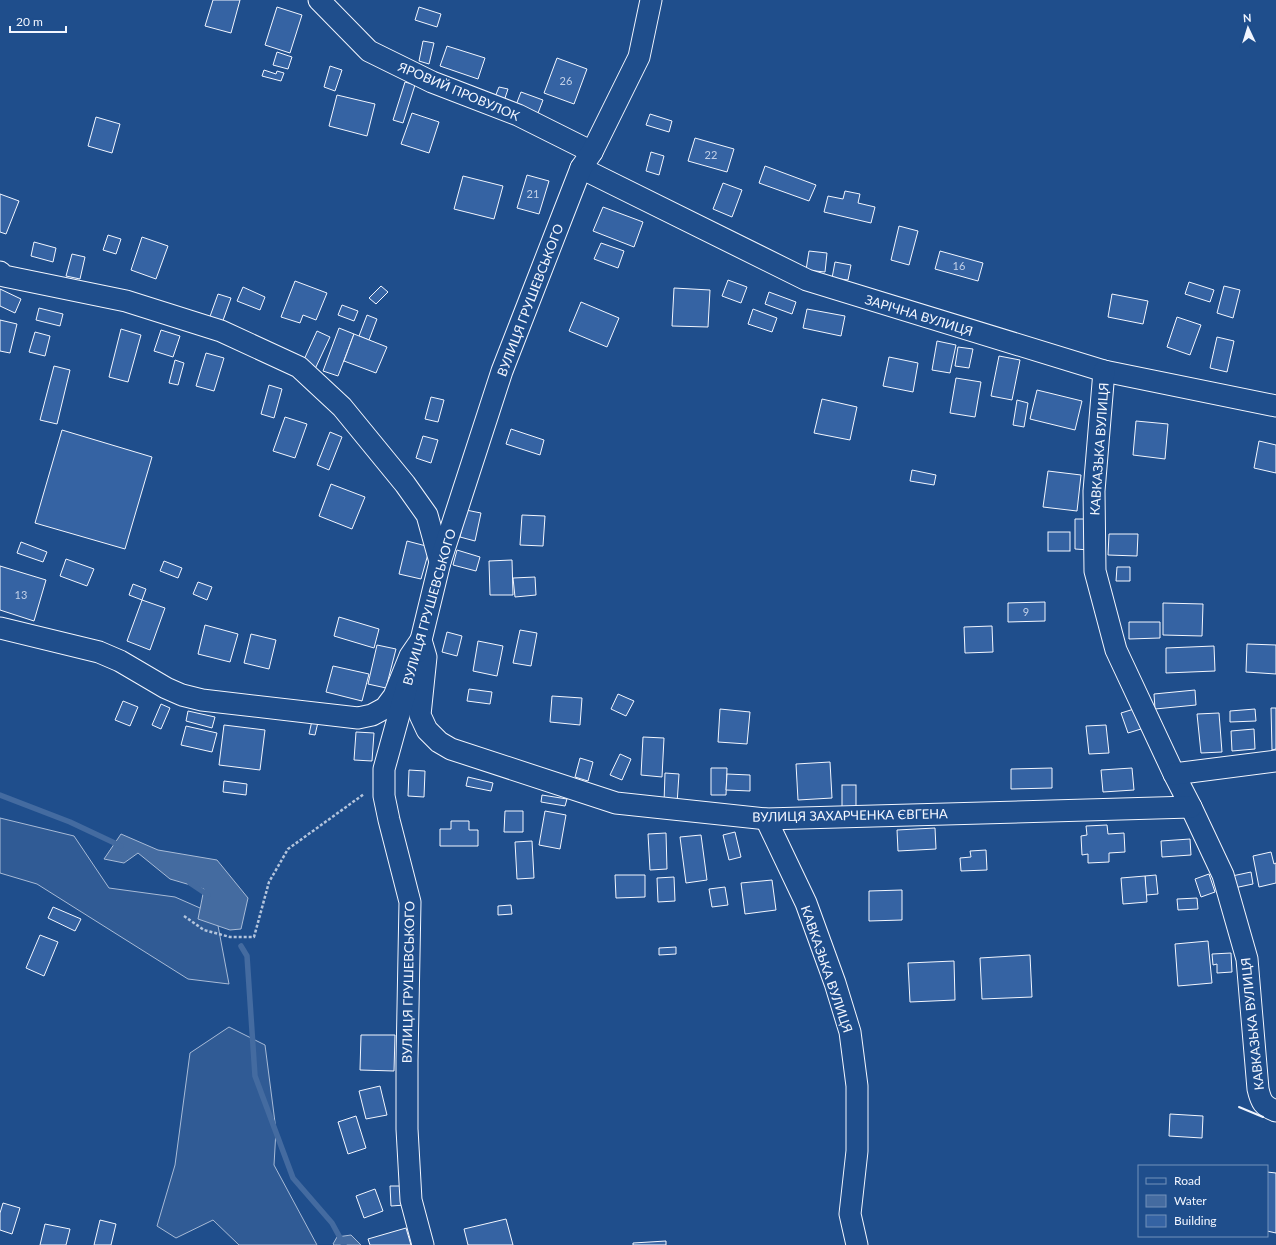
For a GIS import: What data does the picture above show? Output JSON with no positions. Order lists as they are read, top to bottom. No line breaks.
{"streets":{"street":["ЯРОВИЙ ПРОВУЛОК","ВУЛИЦЯ ГРУШЕВСЬКОГО","ЗАРІЧНА ВУЛИЦЯ","КАВКАЗЬКА ВУЛИЦЯ","ВУЛИЦЯ ЗАХАРЧЕНКА ЄВГЕНА"]},"crossings":[["ЯРОВИЙ ПРОВУЛОК","ВУЛИЦЯ ГРУШЕВСЬКОГО"],["ЯРОВИЙ ПРОВУЛОК","ЗАРІЧНА ВУЛИЦЯ"],["ВУЛИЦЯ ГРУШЕВСЬКОГО","ЗАРІЧНА ВУЛИЦЯ"],["ВУЛИЦЯ ГРУШЕВСЬКОГО","ВУЛИЦЯ ЗАХАРЧЕНКА ЄВГЕНА"],["ЗАРІЧНА ВУЛИЦЯ","КАВКАЗЬКА ВУЛИЦЯ"],["КАВКАЗЬКА ВУЛИЦЯ","ВУЛИЦЯ ЗАХАРЧЕНКА ЄВГЕНА"]],"house_numbers":["26","22","21","16","13","9"],"legend":["Road","Water","Building"],"scale_bar":"20 m","north":"top"}
